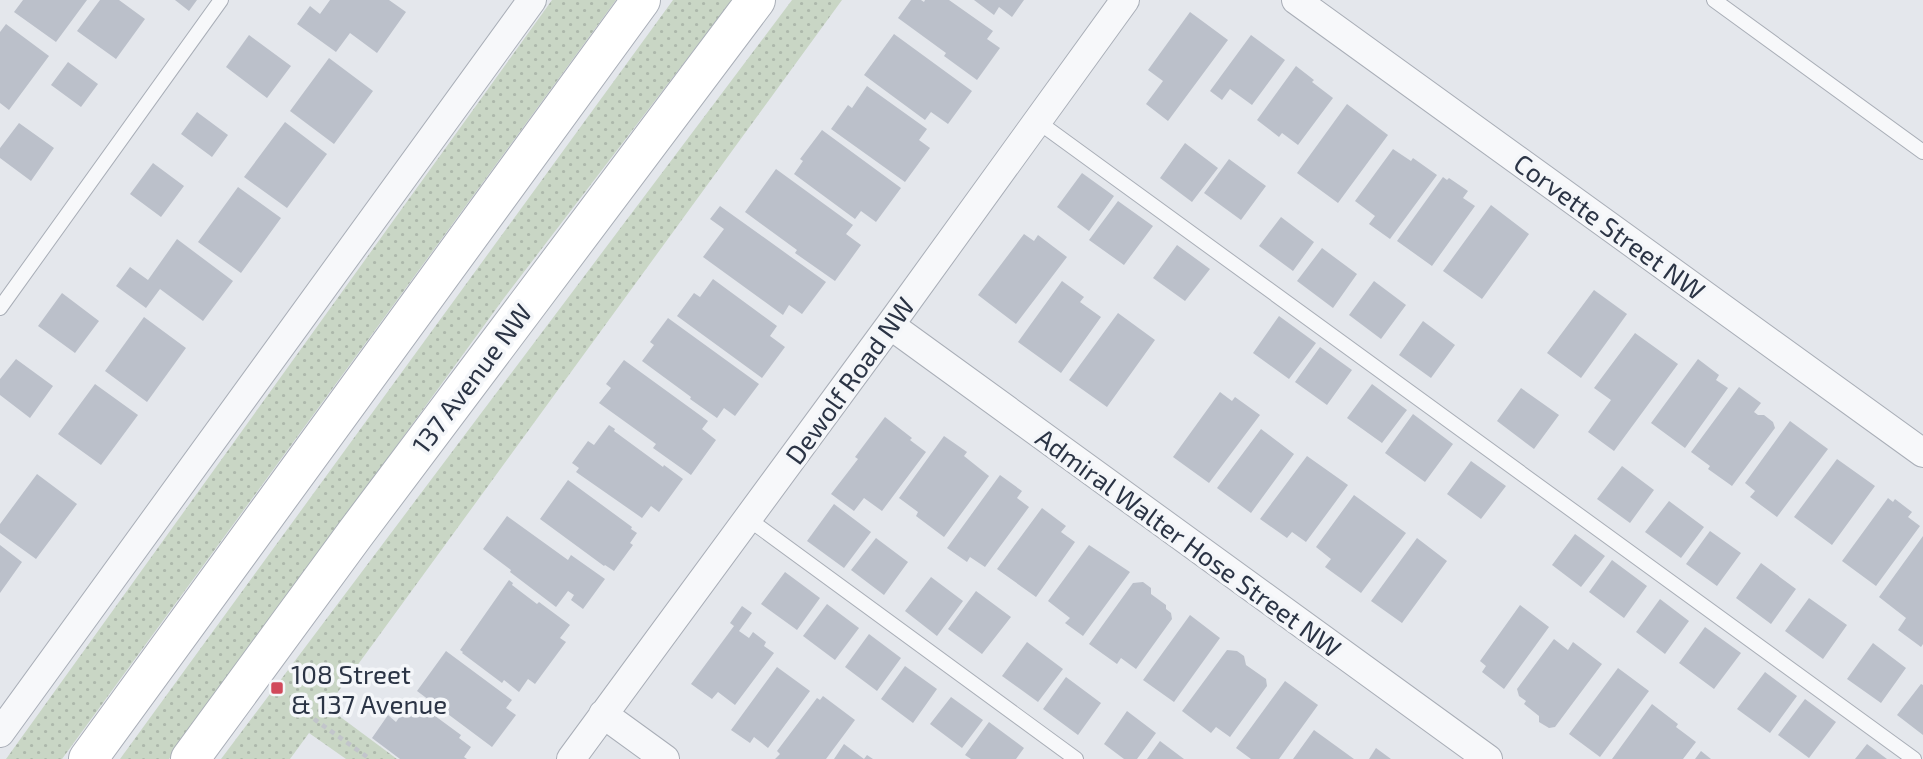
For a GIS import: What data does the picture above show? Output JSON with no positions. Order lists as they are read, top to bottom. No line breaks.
{"streets":{"main road":["137 Avenue NW"],"street":["Corvette Street NW","Dewolf Road NW","Admiral Walter Hose Street NW"]},"crossings":[["Dewolf Road NW","Admiral Walter Hose Street NW"]],"places":{"transit":["108 Street & 137 Avenue"]}}
